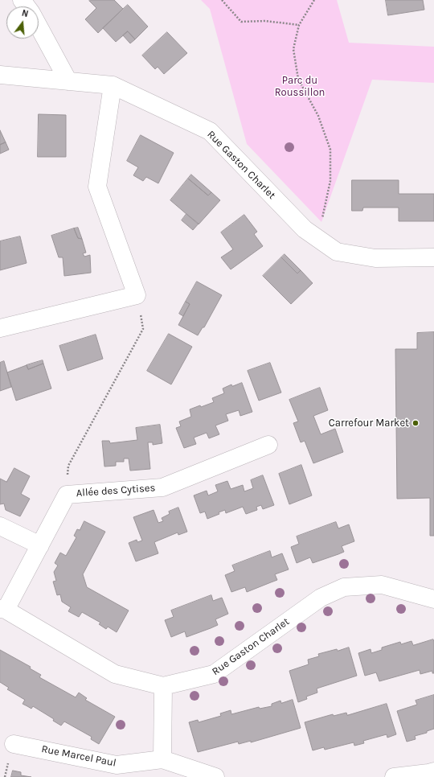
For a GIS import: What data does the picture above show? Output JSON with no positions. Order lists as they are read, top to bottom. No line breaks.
{"streets":{"street":["Rue Gaston Charlet","Allée des Cytises","Rue Marcel Paul"]},"crossings":[["Rue Gaston Charlet","Allée des Cytises"]],"parks":["Parc du Roussillon"],"places":["Carrefour Market"],"north":"top"}
